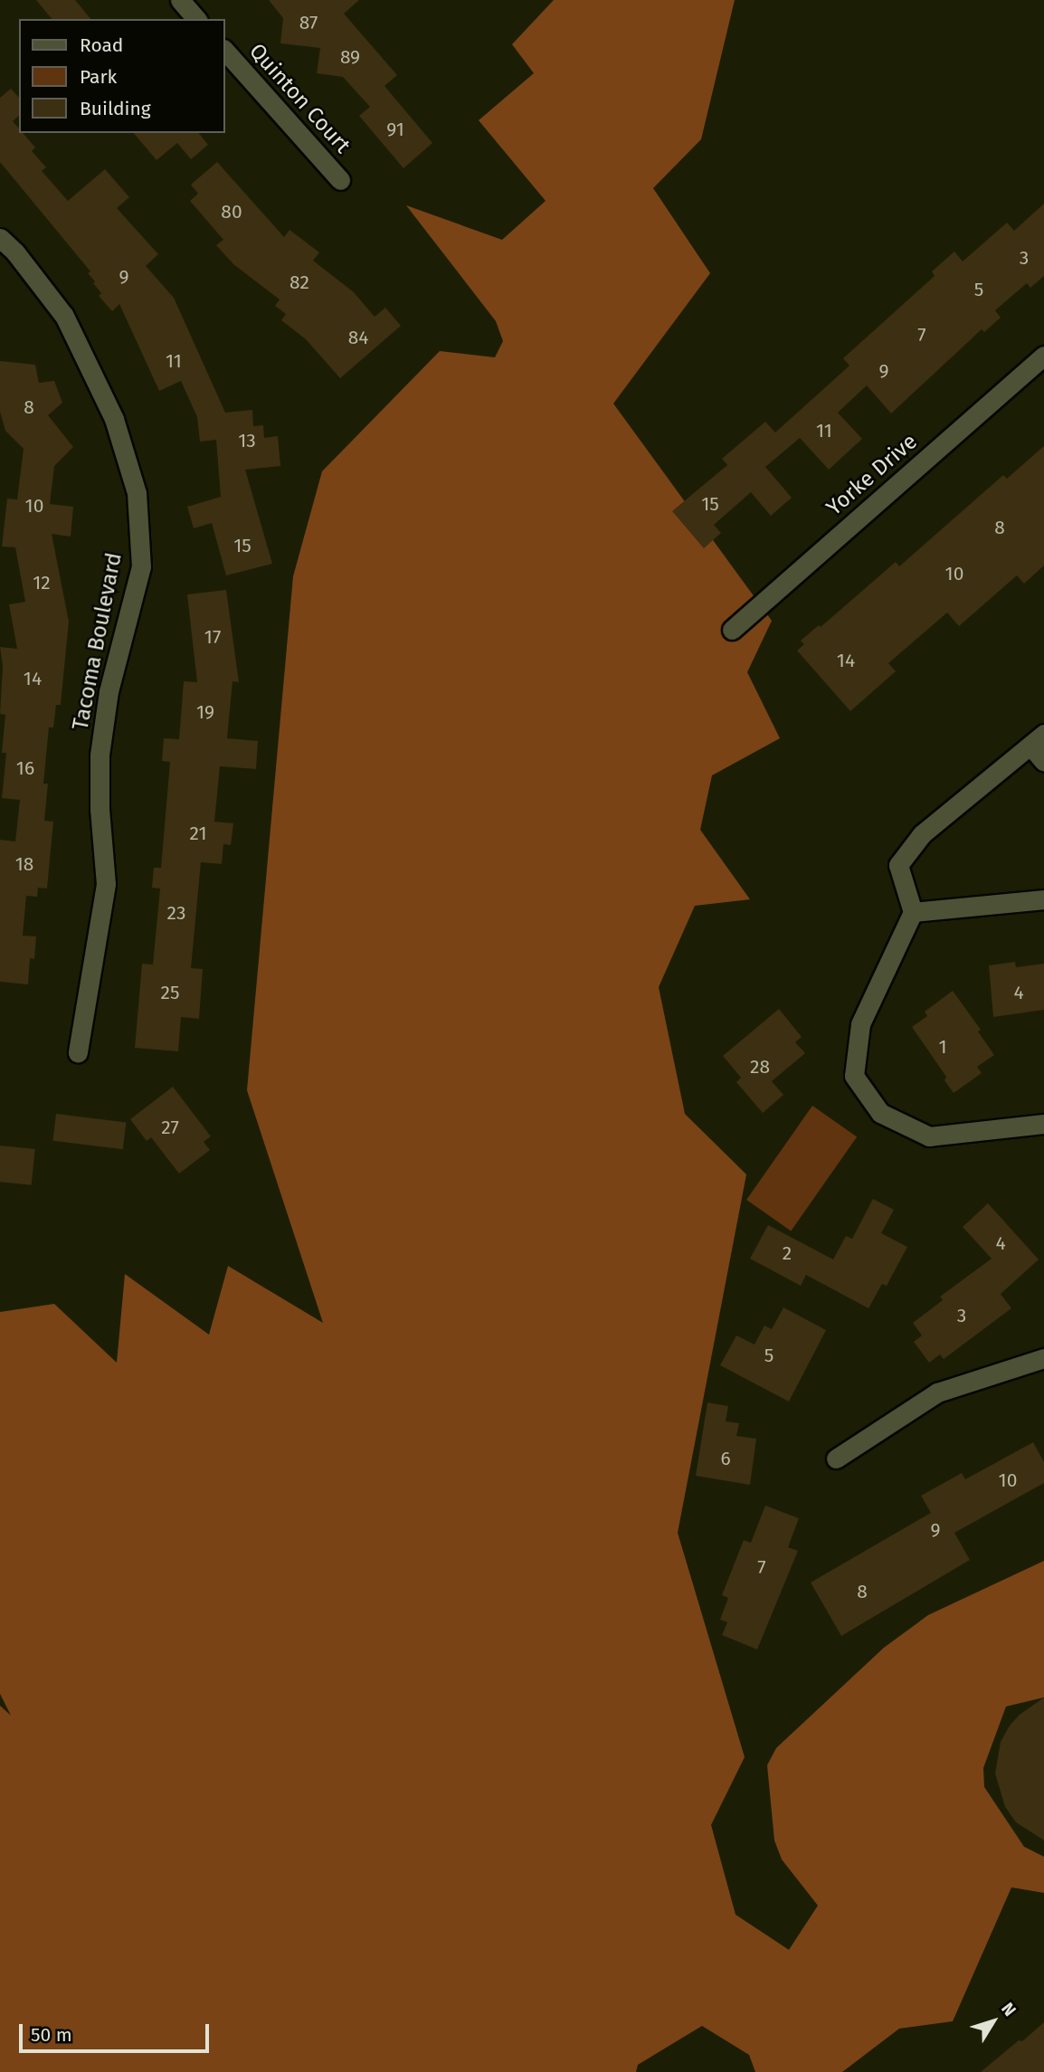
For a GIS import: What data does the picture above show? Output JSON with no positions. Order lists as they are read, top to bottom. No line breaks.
{"streets":{"street":["Quinton Court","Yorke Drive","Tacoma Boulevard"]},"house_numbers":["87","89","91","80","3","9","82","5","7","84","11","9","8","11","13","15","10","8","15","10","12","17","14","14","19","16","21","18","23","25","4","1","28","27","4","2","3","5","6","10","9","7","8"],"legend":["Road","Park","Building"],"scale_bar":"50 m","north":"top right"}
